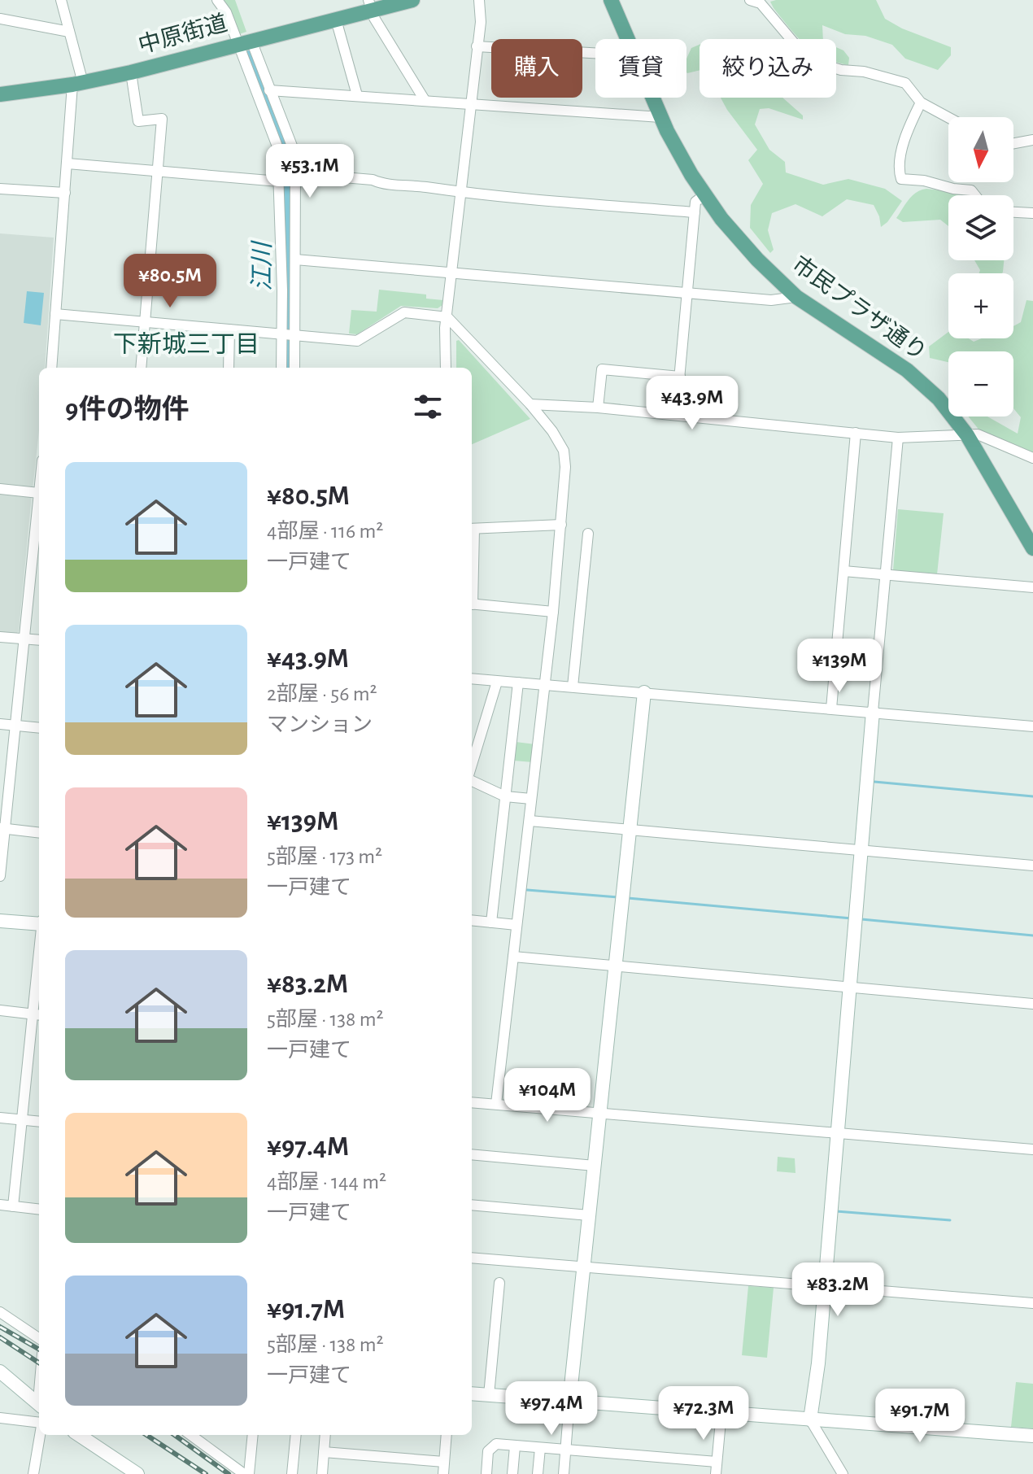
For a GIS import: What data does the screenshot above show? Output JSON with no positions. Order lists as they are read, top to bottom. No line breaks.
{"streets":{"main road":["中原街道","市民プラザ通り"]},"districts":["下新城三丁目"],"water":["江川"],"north":"bottom","page":{"chip":["購入","賃貸","絞り込み"],"map_buttons":["+","−"],"price":["¥53.1M","¥80.5M","¥43.9M","¥139M","¥104M","¥83.2M","¥97.4M","¥72.3M","¥91.7M"],"heading":"9件の物件","list":[{"name":"¥80.5M","note":"4部屋 · 116 m² · 一戸建て"},{"name":"¥43.9M","note":"2部屋 · 56 m² · マンション"},{"name":"¥139M","note":"5部屋 · 173 m² · 一戸建て"},{"name":"¥83.2M","note":"5部屋 · 138 m² · 一戸建て"},{"name":"¥97.4M","note":"4部屋 · 144 m² · 一戸建て"},{"name":"¥91.7M","note":"5部屋 · 138 m² · 一戸建て"}]}}
